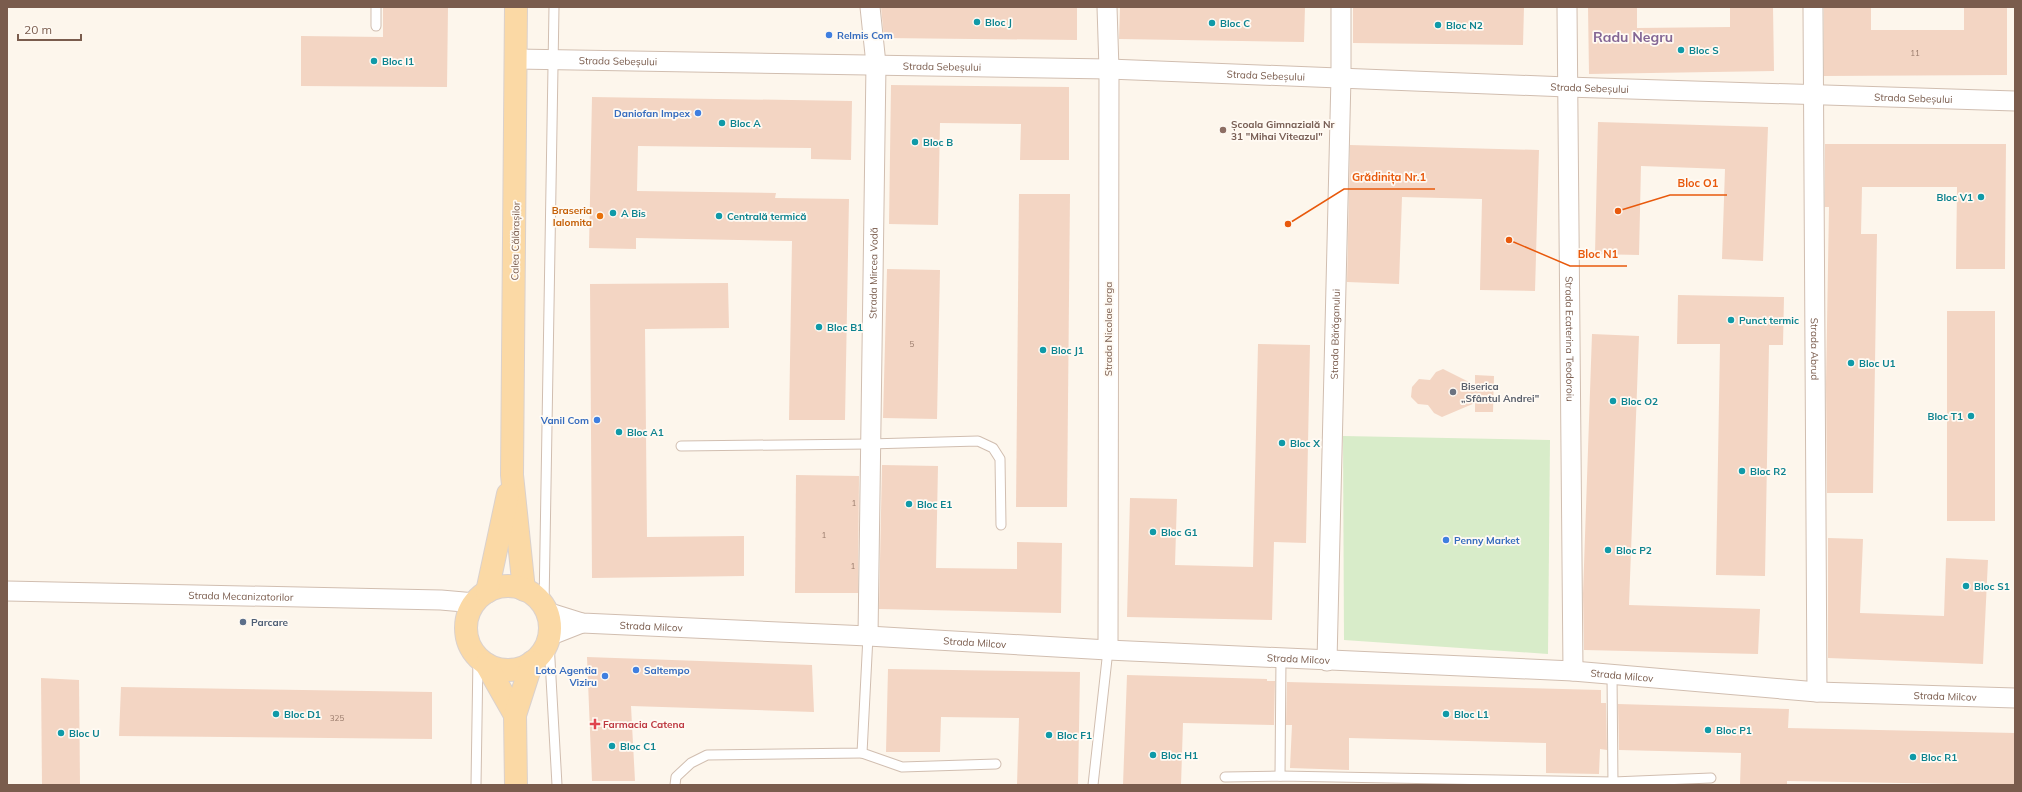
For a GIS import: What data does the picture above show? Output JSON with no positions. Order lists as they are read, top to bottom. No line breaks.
{"streets":{"main road":["Calea Călărașilor"],"street":["Strada Sebeșului","Strada Mircea Vodă","Strada Nicolae Iorga","Strada Bărăganului","Strada Ecaterina Teodoroiu","Strada Abrud","Strada Mecanizatorilor","Strada Milcov"]},"crossings":[["Strada Sebeșului","Calea Călărașilor"],["Strada Sebeșului","Strada Mircea Vodă"],["Strada Sebeșului","Strada Nicolae Iorga"],["Strada Sebeșului","Strada Bărăganului"],["Strada Sebeșului","Strada Ecaterina Teodoroiu"],["Strada Sebeșului","Strada Abrud"],["Calea Călărașilor","Strada Mecanizatorilor"],["Calea Călărașilor","Strada Milcov"],["Strada Mircea Vodă","Strada Milcov"],["Strada Nicolae Iorga","Strada Milcov"],["Strada Bărăganului","Strada Milcov"],["Strada Ecaterina Teodoroiu","Strada Milcov"],["Strada Abrud","Strada Milcov"],["Strada Mecanizatorilor","Strada Milcov"]],"districts":["Radu Negru"],"places":{"other":["Bloc J","Bloc C","Bloc N2","Relmis Com","Bloc S","Bloc I1","Daniofan Impex","Bloc A","Școala Gimnazială Nr 31 \"Mihai Viteazul\"","Bloc B","Bloc V1","Bloc O1","A Bis","Braseria Ialomita","Centrală termică","Grădinița Nr.1","Bloc N1","Punct termic","Bloc B1","Bloc J1","Bloc U1","Biserica „Sfântul Andrei\"","Bloc O2","Bloc T1","Vanil Com","Bloc A1","Bloc X","Bloc R2","Bloc E1","Bloc G1","Penny Market","Bloc P2","Bloc S1","Parcare","Saltempo","Loto Agentia Viziru","Bloc D1","Bloc L1","Bloc P1","Bloc U","Bloc F1","Bloc C1","Bloc H1","Bloc R1"],"health":["Farmacia Catena"]},"house_numbers":["11","5","1","1","1","325"],"scale_bar":"20 m"}
